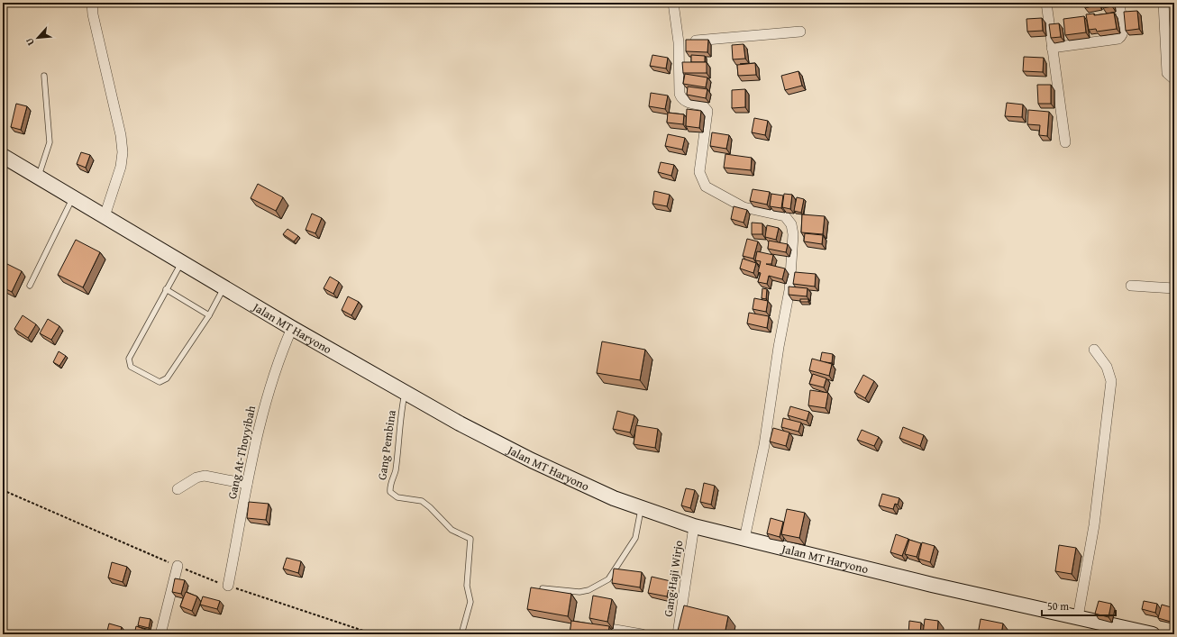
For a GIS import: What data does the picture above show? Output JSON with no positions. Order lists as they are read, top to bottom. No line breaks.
{"streets":{"main road":["Jalan MT Haryono"],"street":["Gang At-Thoyyibah","Gang Haji Wirjo"],"lane":["Gang Pembina"]},"crossings":[["Jalan MT Haryono","Gang Pembina"],["Jalan MT Haryono","Gang At-Thoyyibah"],["Jalan MT Haryono","Gang Haji Wirjo"]],"scale_bar":"50 m","north":"bottom left"}
